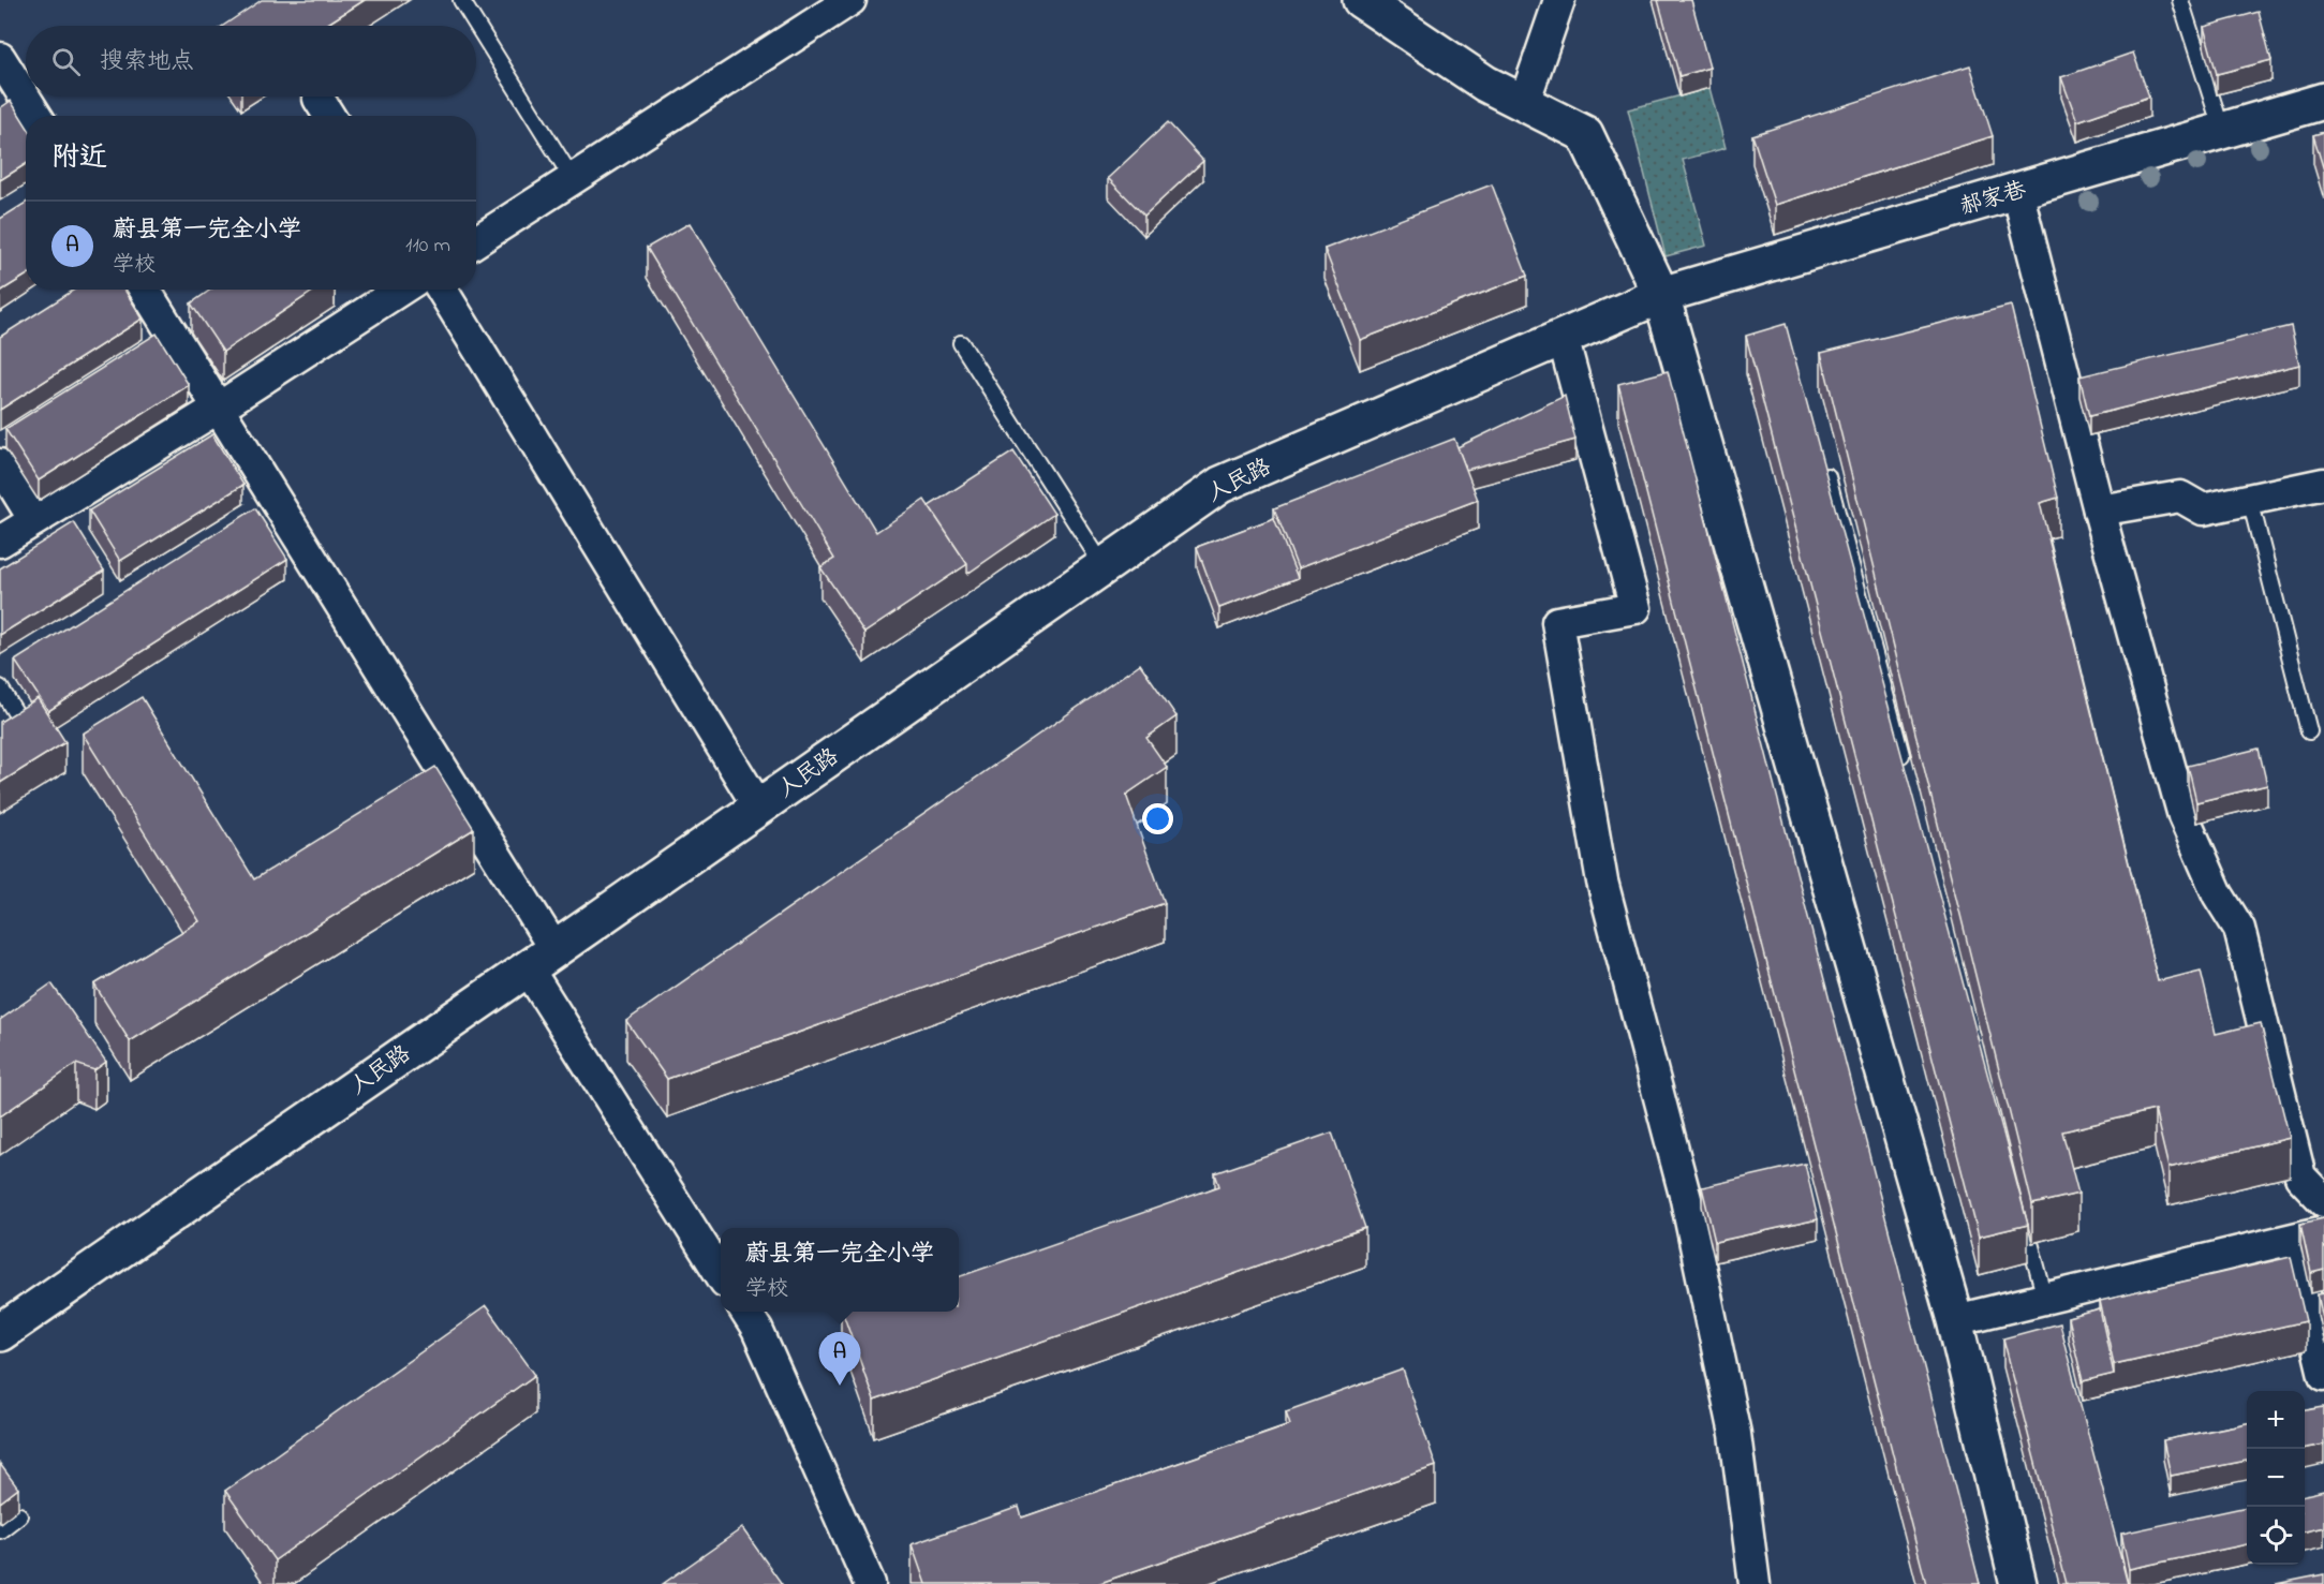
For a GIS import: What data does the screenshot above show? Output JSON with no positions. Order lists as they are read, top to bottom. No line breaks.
{"streets":{"street":["郝家巷","人民路"]},"crossings":[["郝家巷","人民路"]],"page":{"search":"搜索地点","heading":"附近","list":[{"mark":"A","name":"蔚县第一完全小学","note":"学校","value":"110 m"}],"popup":["蔚县第一完全小学","学校"],"pins":"A","map_buttons":["+","−"]}}
